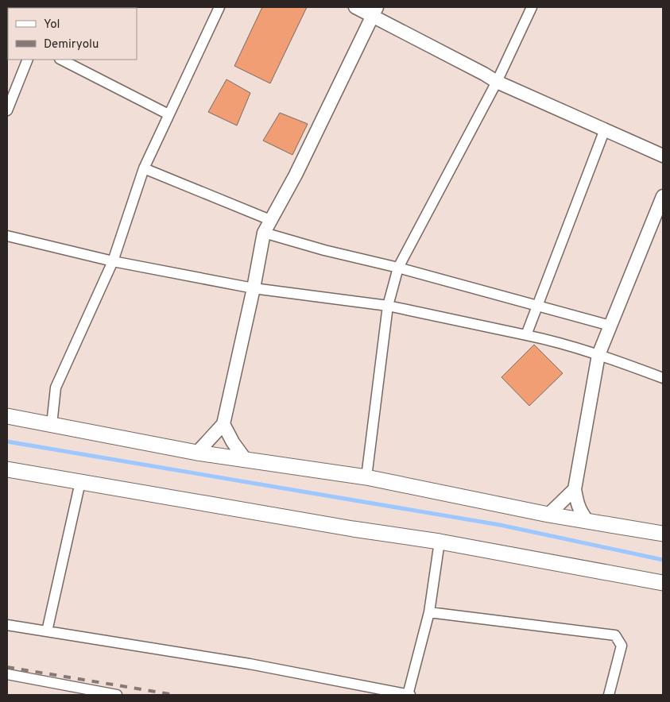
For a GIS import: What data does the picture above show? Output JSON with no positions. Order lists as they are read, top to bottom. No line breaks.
{"legend":["Yol","Demiryolu"]}
